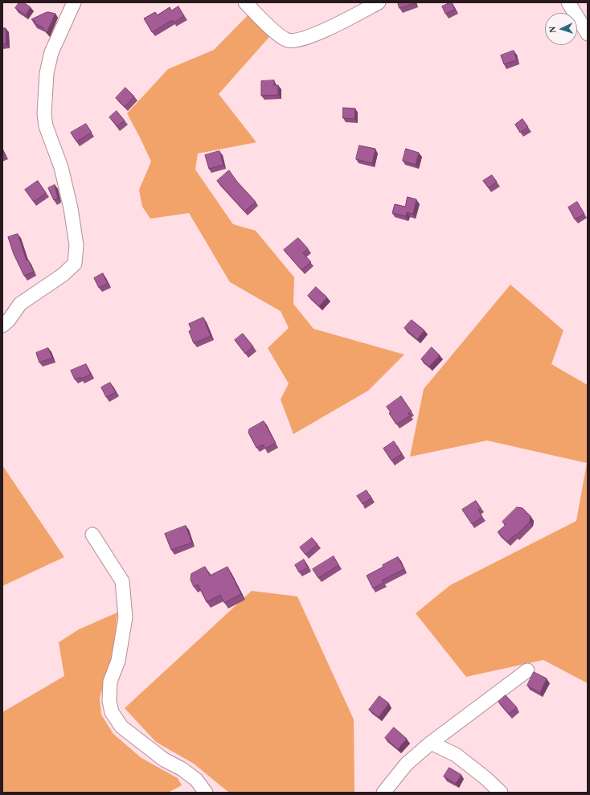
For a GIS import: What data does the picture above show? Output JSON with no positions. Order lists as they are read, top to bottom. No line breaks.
{"north":"left"}
